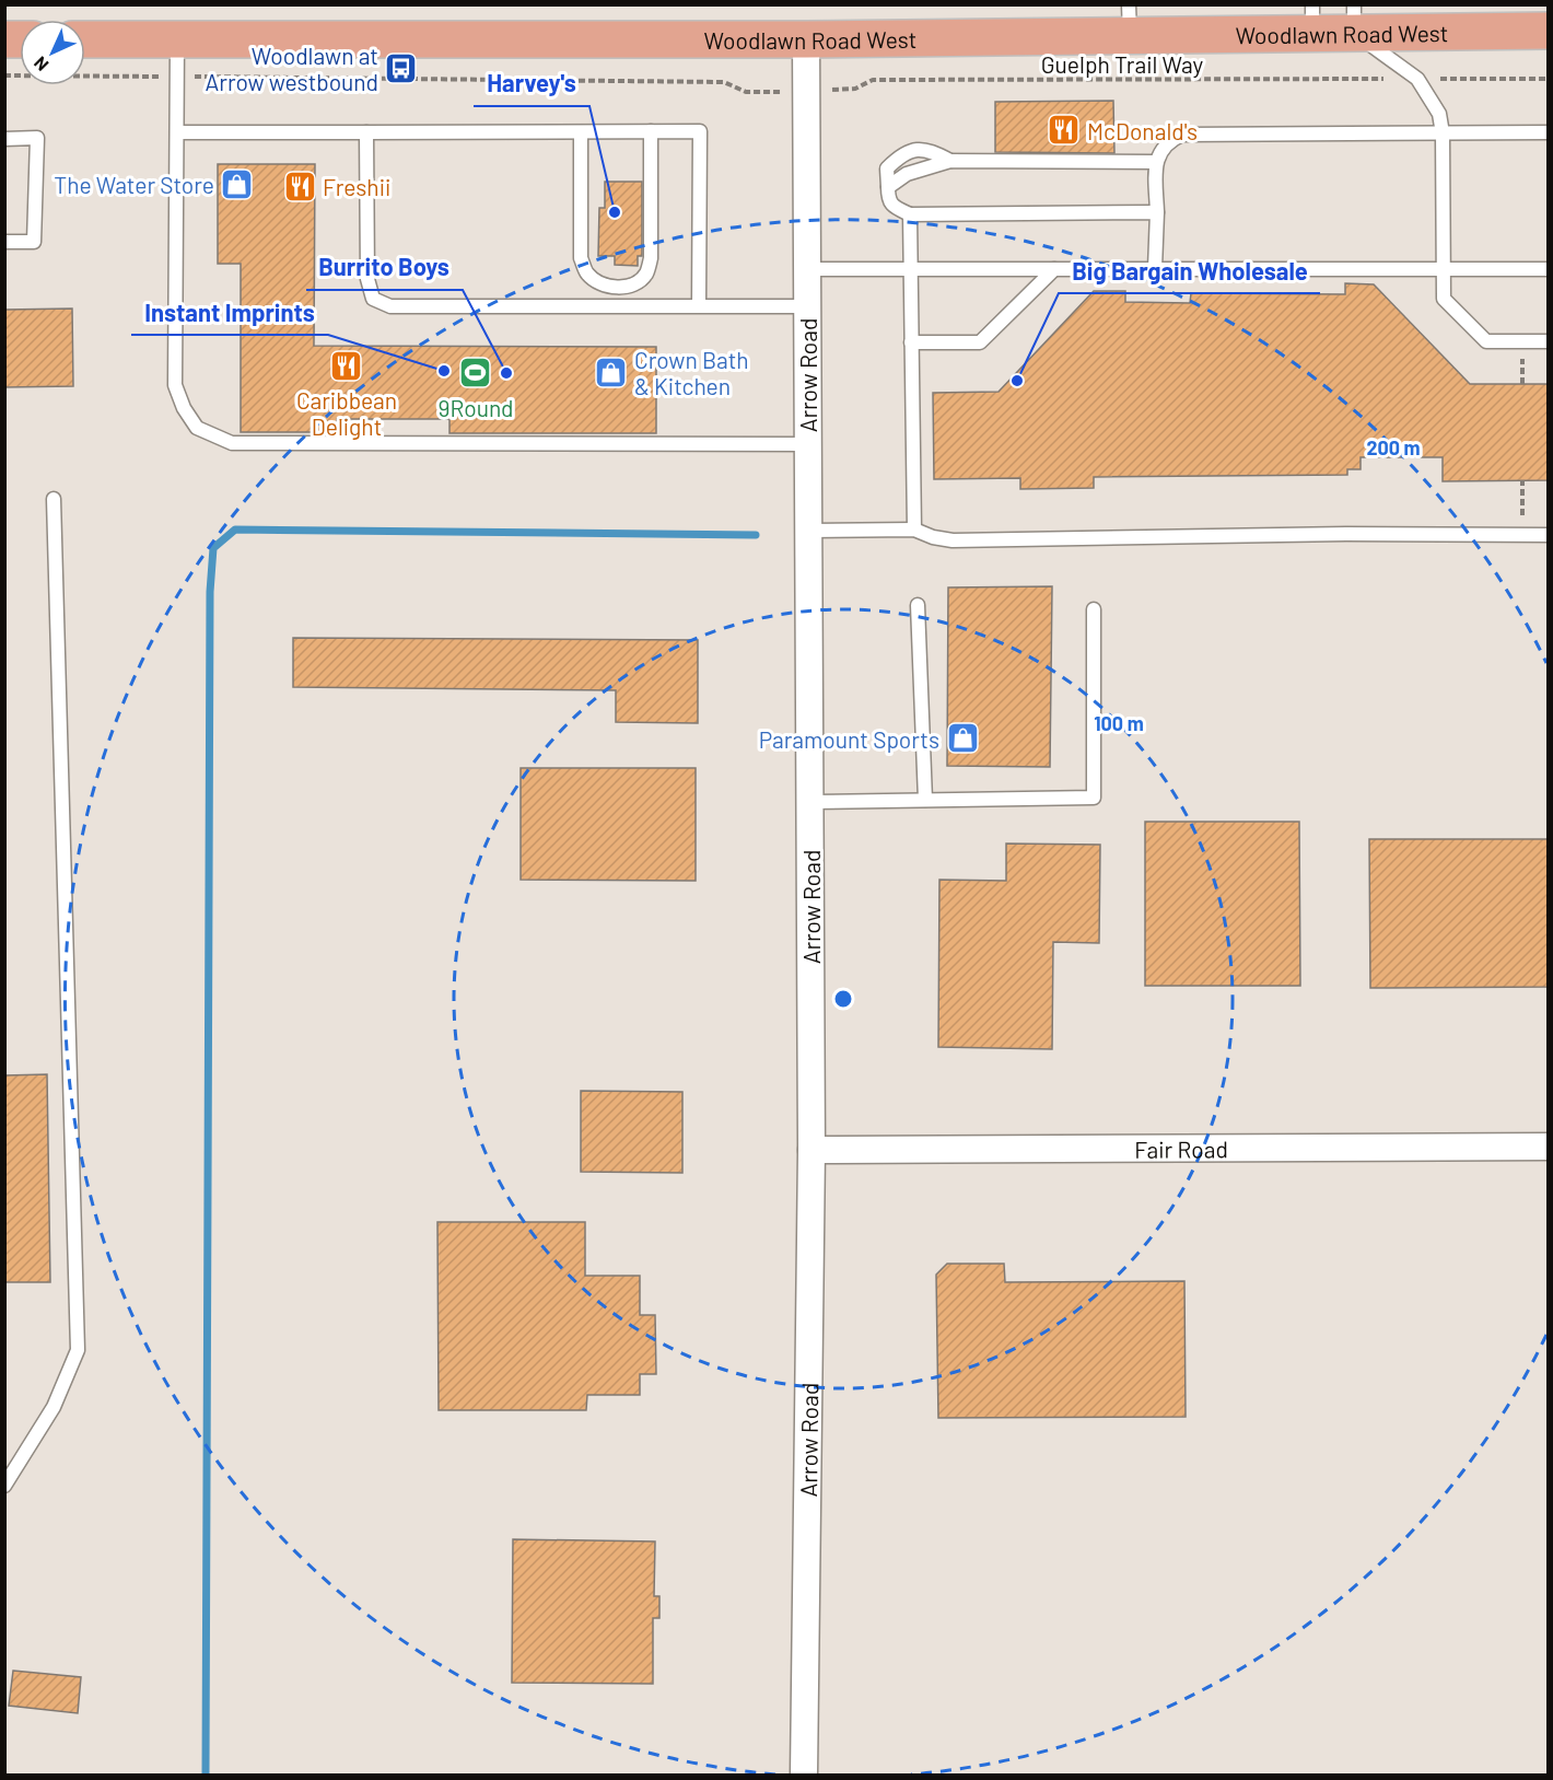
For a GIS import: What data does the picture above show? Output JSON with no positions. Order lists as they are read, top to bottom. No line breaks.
{"streets":{"main road":["Woodlawn Road West"],"street":["Arrow Road","Fair Road"],"path":["Guelph Trail Way"]},"crossings":[["Woodlawn Road West","Arrow Road"],["Arrow Road","Fair Road"]],"places":{"bus stop":["Woodlawn at Arrow westbound"],"restaurant":["McDonald's","Freshii","Caribbean Delight"],"shop":["The Water Store","Crown Bath & Kitchen","Paramount Sports"],"other":["Harvey's","Instant Imprints","Burrito Boys","Big Bargain Wholesale"],"sports":["9Round"]},"north":"bottom left","rings":["200 m","100 m"]}
